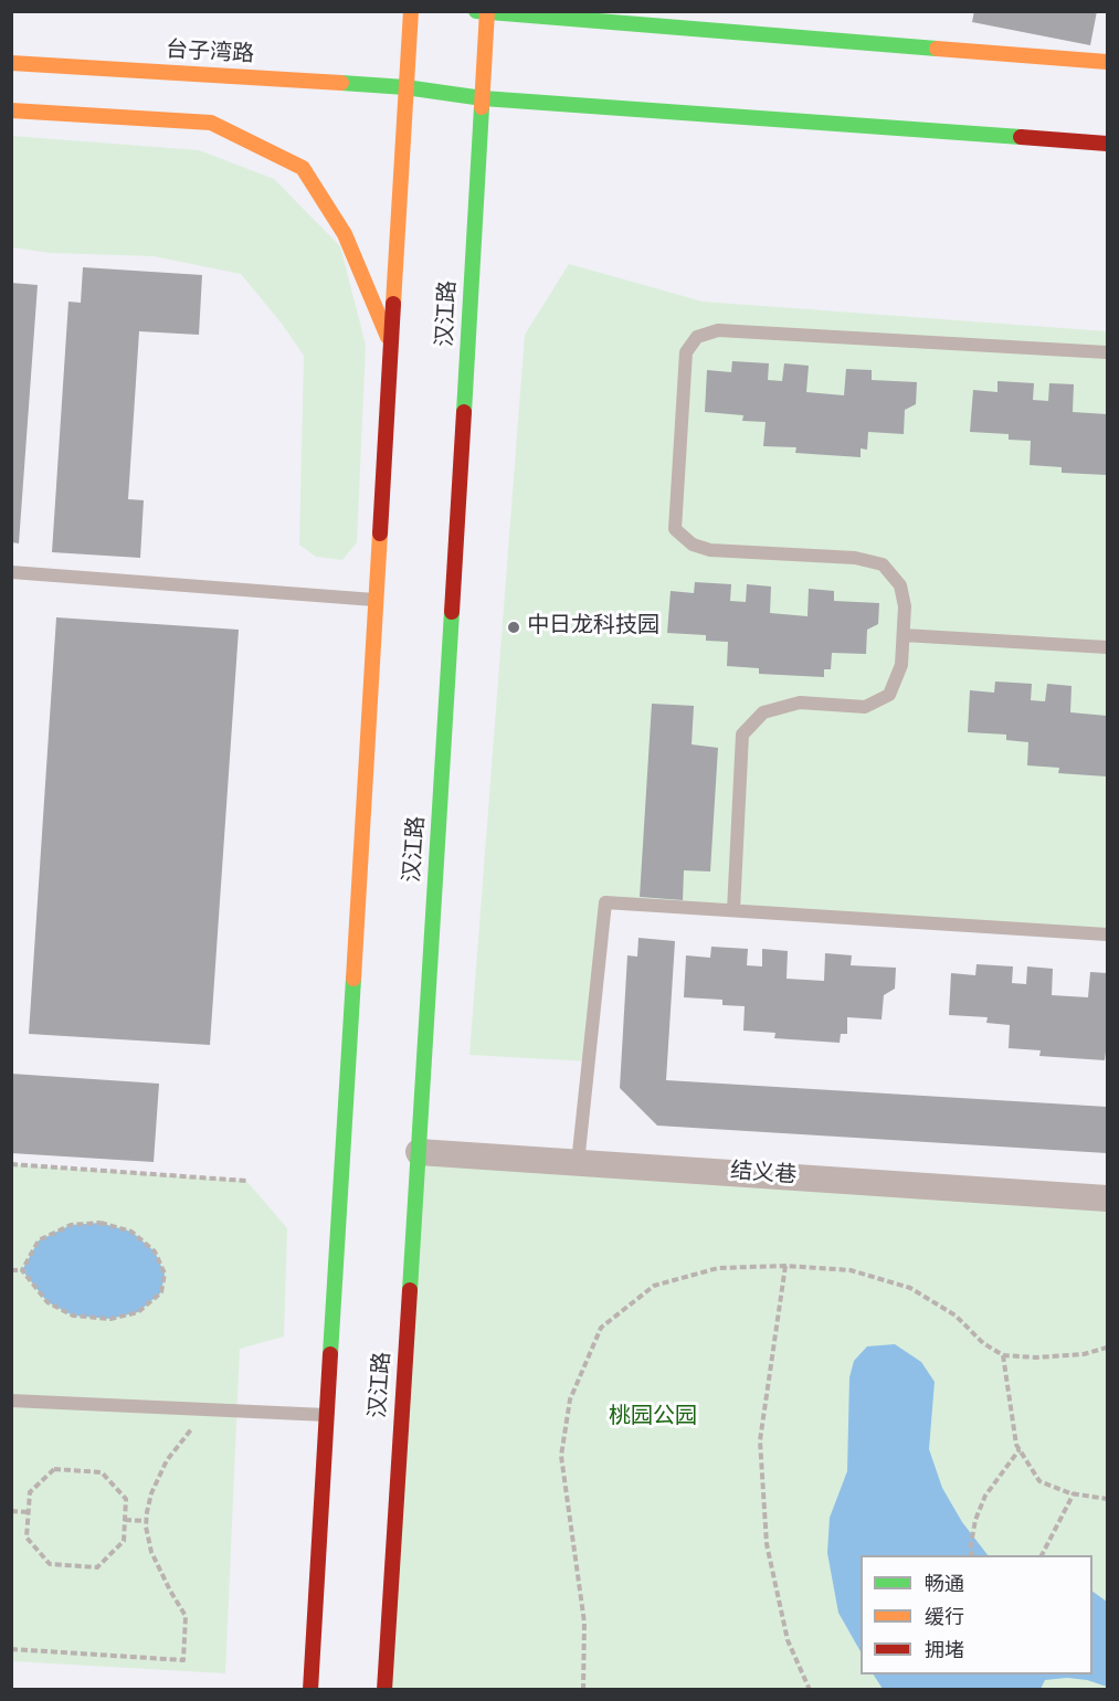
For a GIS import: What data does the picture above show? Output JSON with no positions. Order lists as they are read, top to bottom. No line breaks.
{"streets":{"main road":["台子湾路","汉江路"],"street":["结义巷"]},"crossings":[["台子湾路","汉江路"],["汉江路","结义巷"]],"parks":["桃园公园"],"places":["中日龙科技园"],"legend":["畅通","缓行","拥堵"]}
